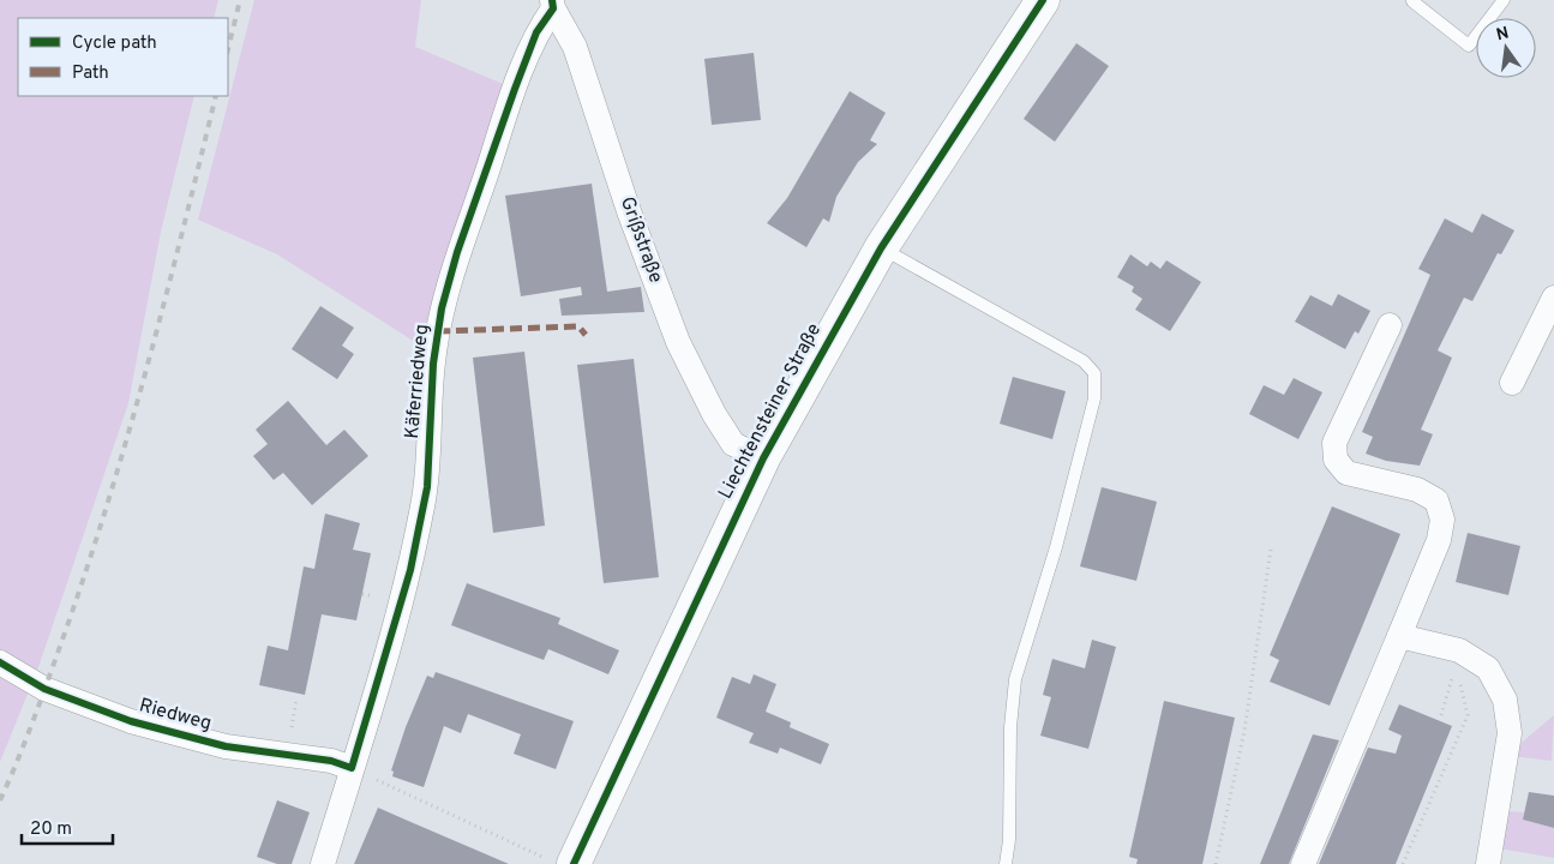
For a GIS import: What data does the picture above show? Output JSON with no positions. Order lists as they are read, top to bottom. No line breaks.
{"streets":{"main road":["Liechtensteiner Straße"],"street":["Grißstraße","Käferriedweg","Riedweg"]},"crossings":[["Grißstraße","Käferriedweg"],["Grißstraße","Liechtensteiner Straße"],["Käferriedweg","Riedweg"]],"legend":["Cycle path","Path"],"scale_bar":"20 m","north":"top"}
